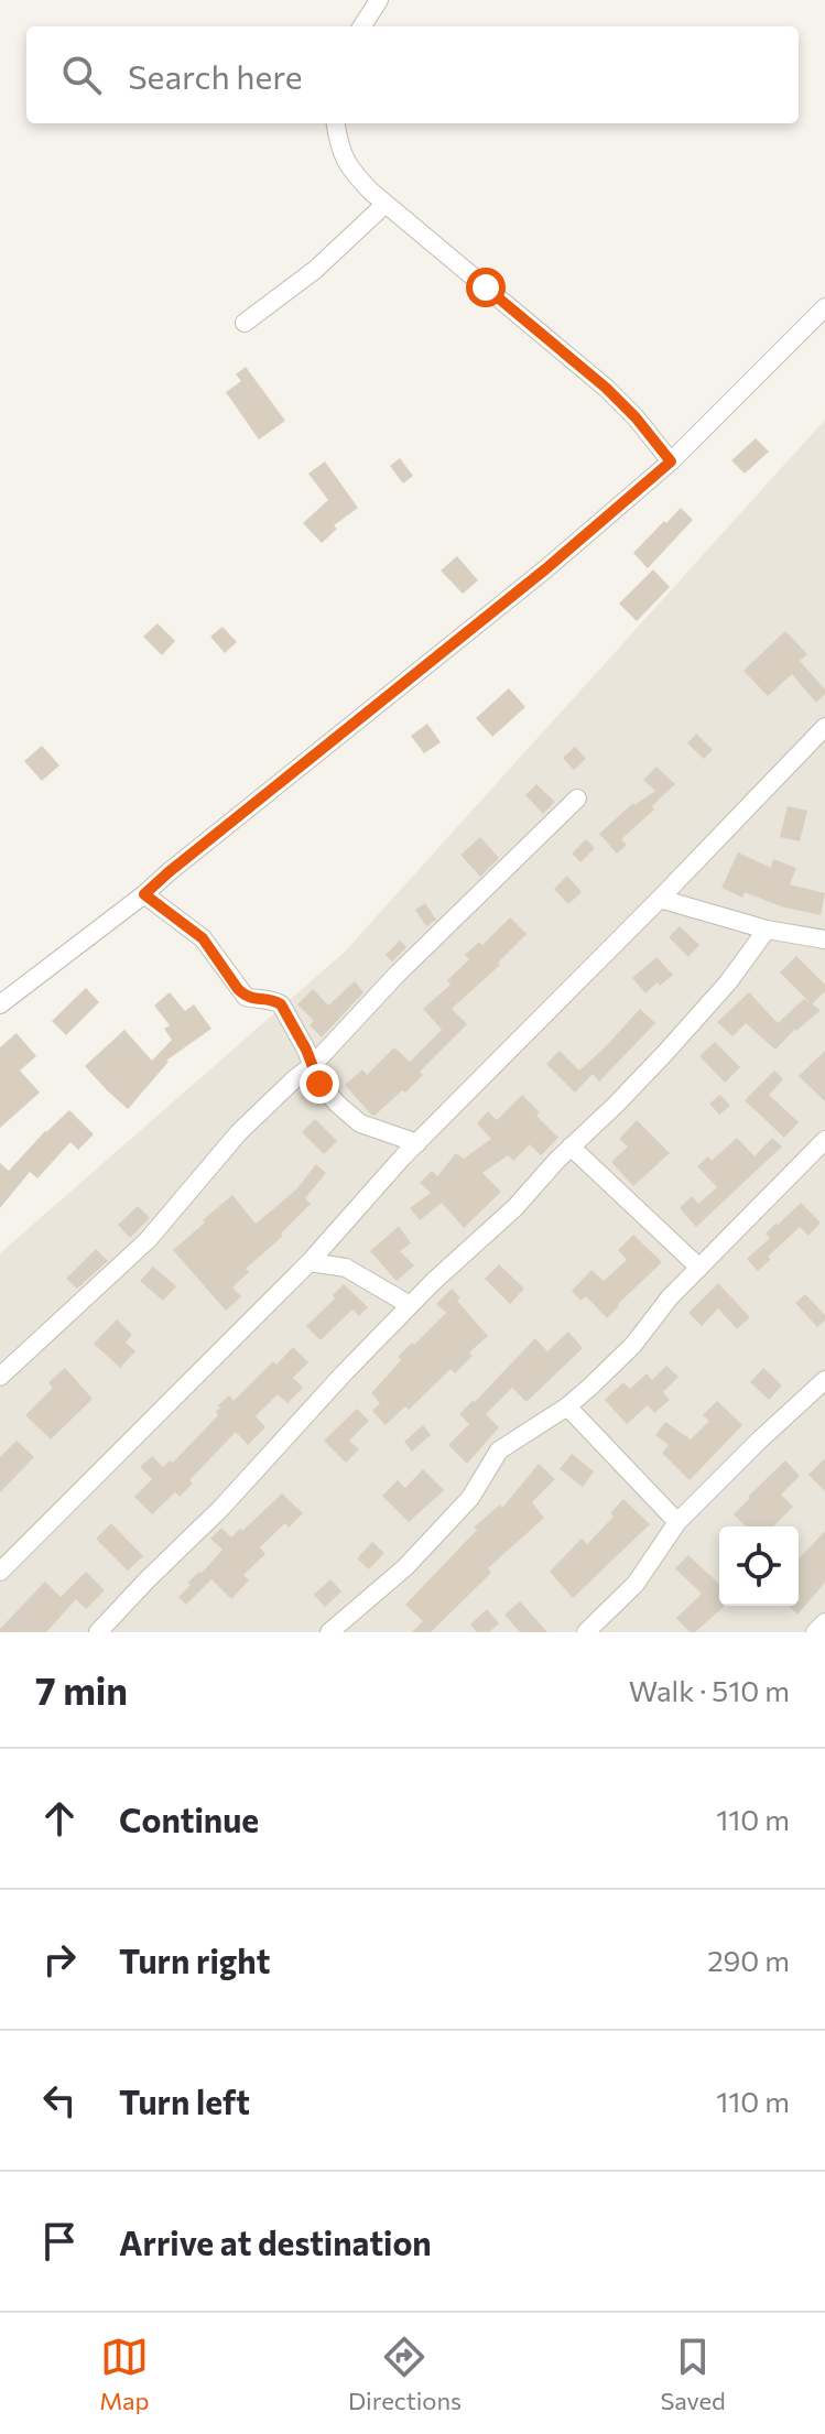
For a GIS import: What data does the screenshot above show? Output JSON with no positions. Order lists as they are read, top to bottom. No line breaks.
{"page":{"search":"Search here","heading":["7 min","Walk · 510 m"],"list":[["Continue","110 m"],["Turn right","290 m"],["Turn left","110 m"],"Arrive at destination"],"nav":["Map","Directions","Saved"]}}
